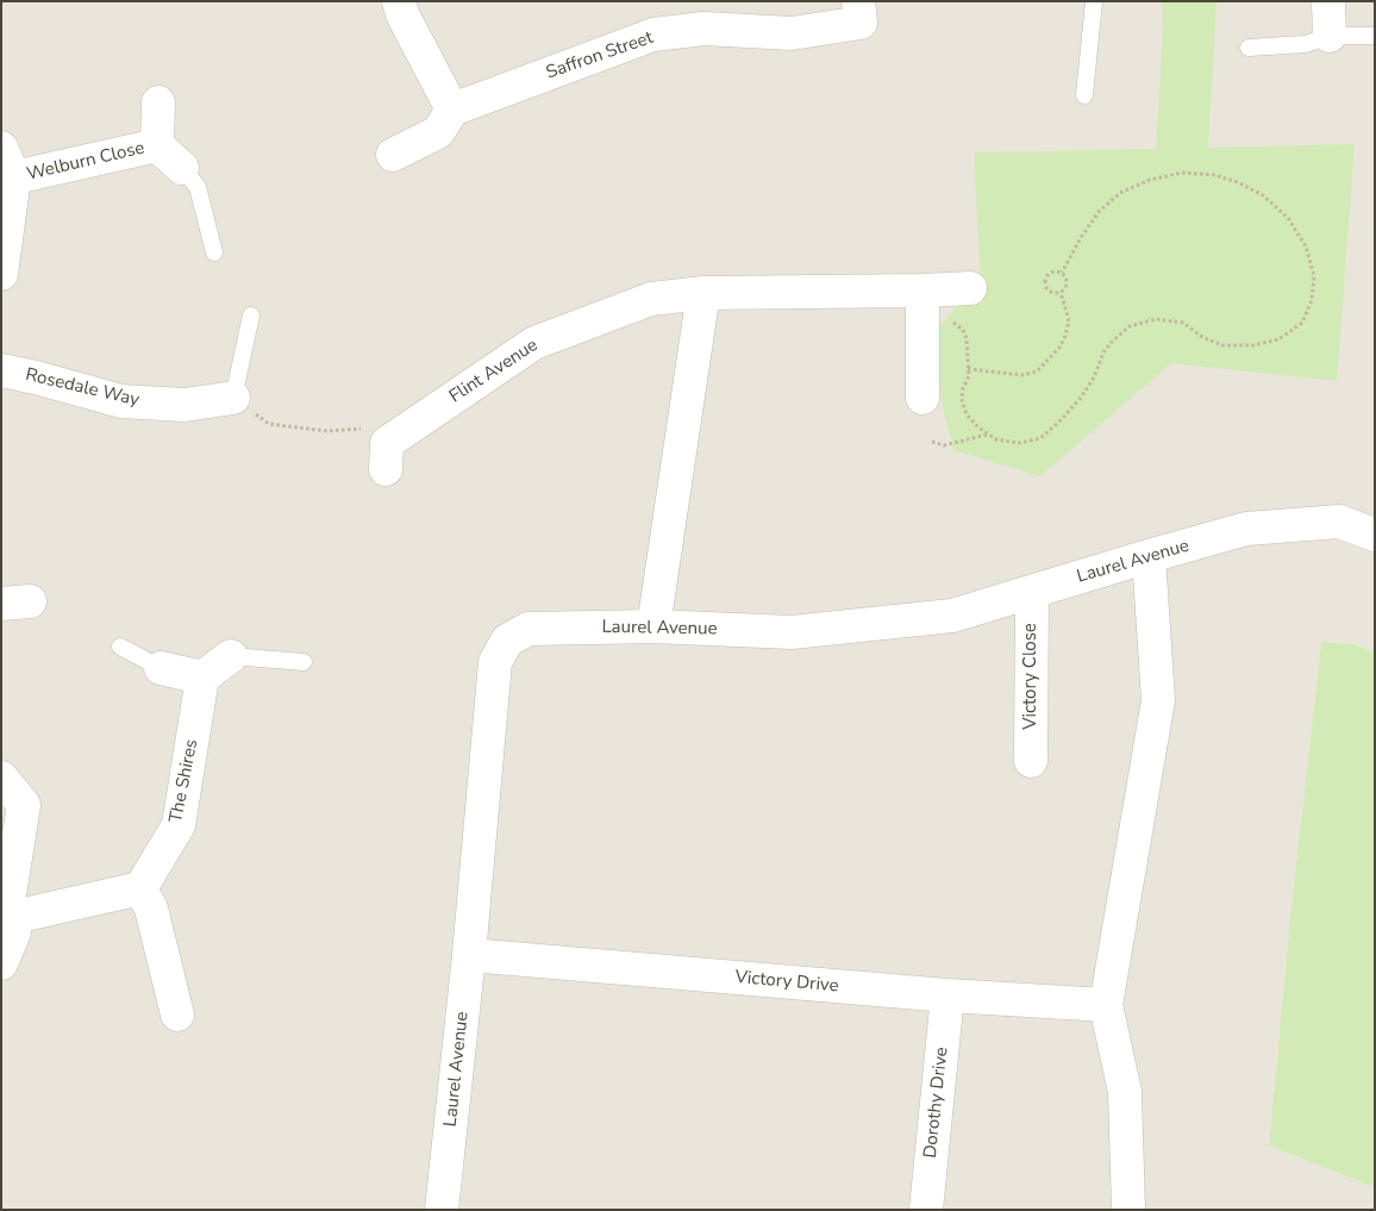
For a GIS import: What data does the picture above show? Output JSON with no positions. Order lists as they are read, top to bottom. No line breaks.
{"streets":{"street":["Saffron Street","Welburn Close","Flint Avenue","Rosedale Way","Laurel Avenue","Victory Close","The Shires","Victory Drive","Dorothy Drive"]},"crossings":[["Laurel Avenue","Victory Close"],["Laurel Avenue","Victory Drive"],["Victory Drive","Dorothy Drive"]]}
